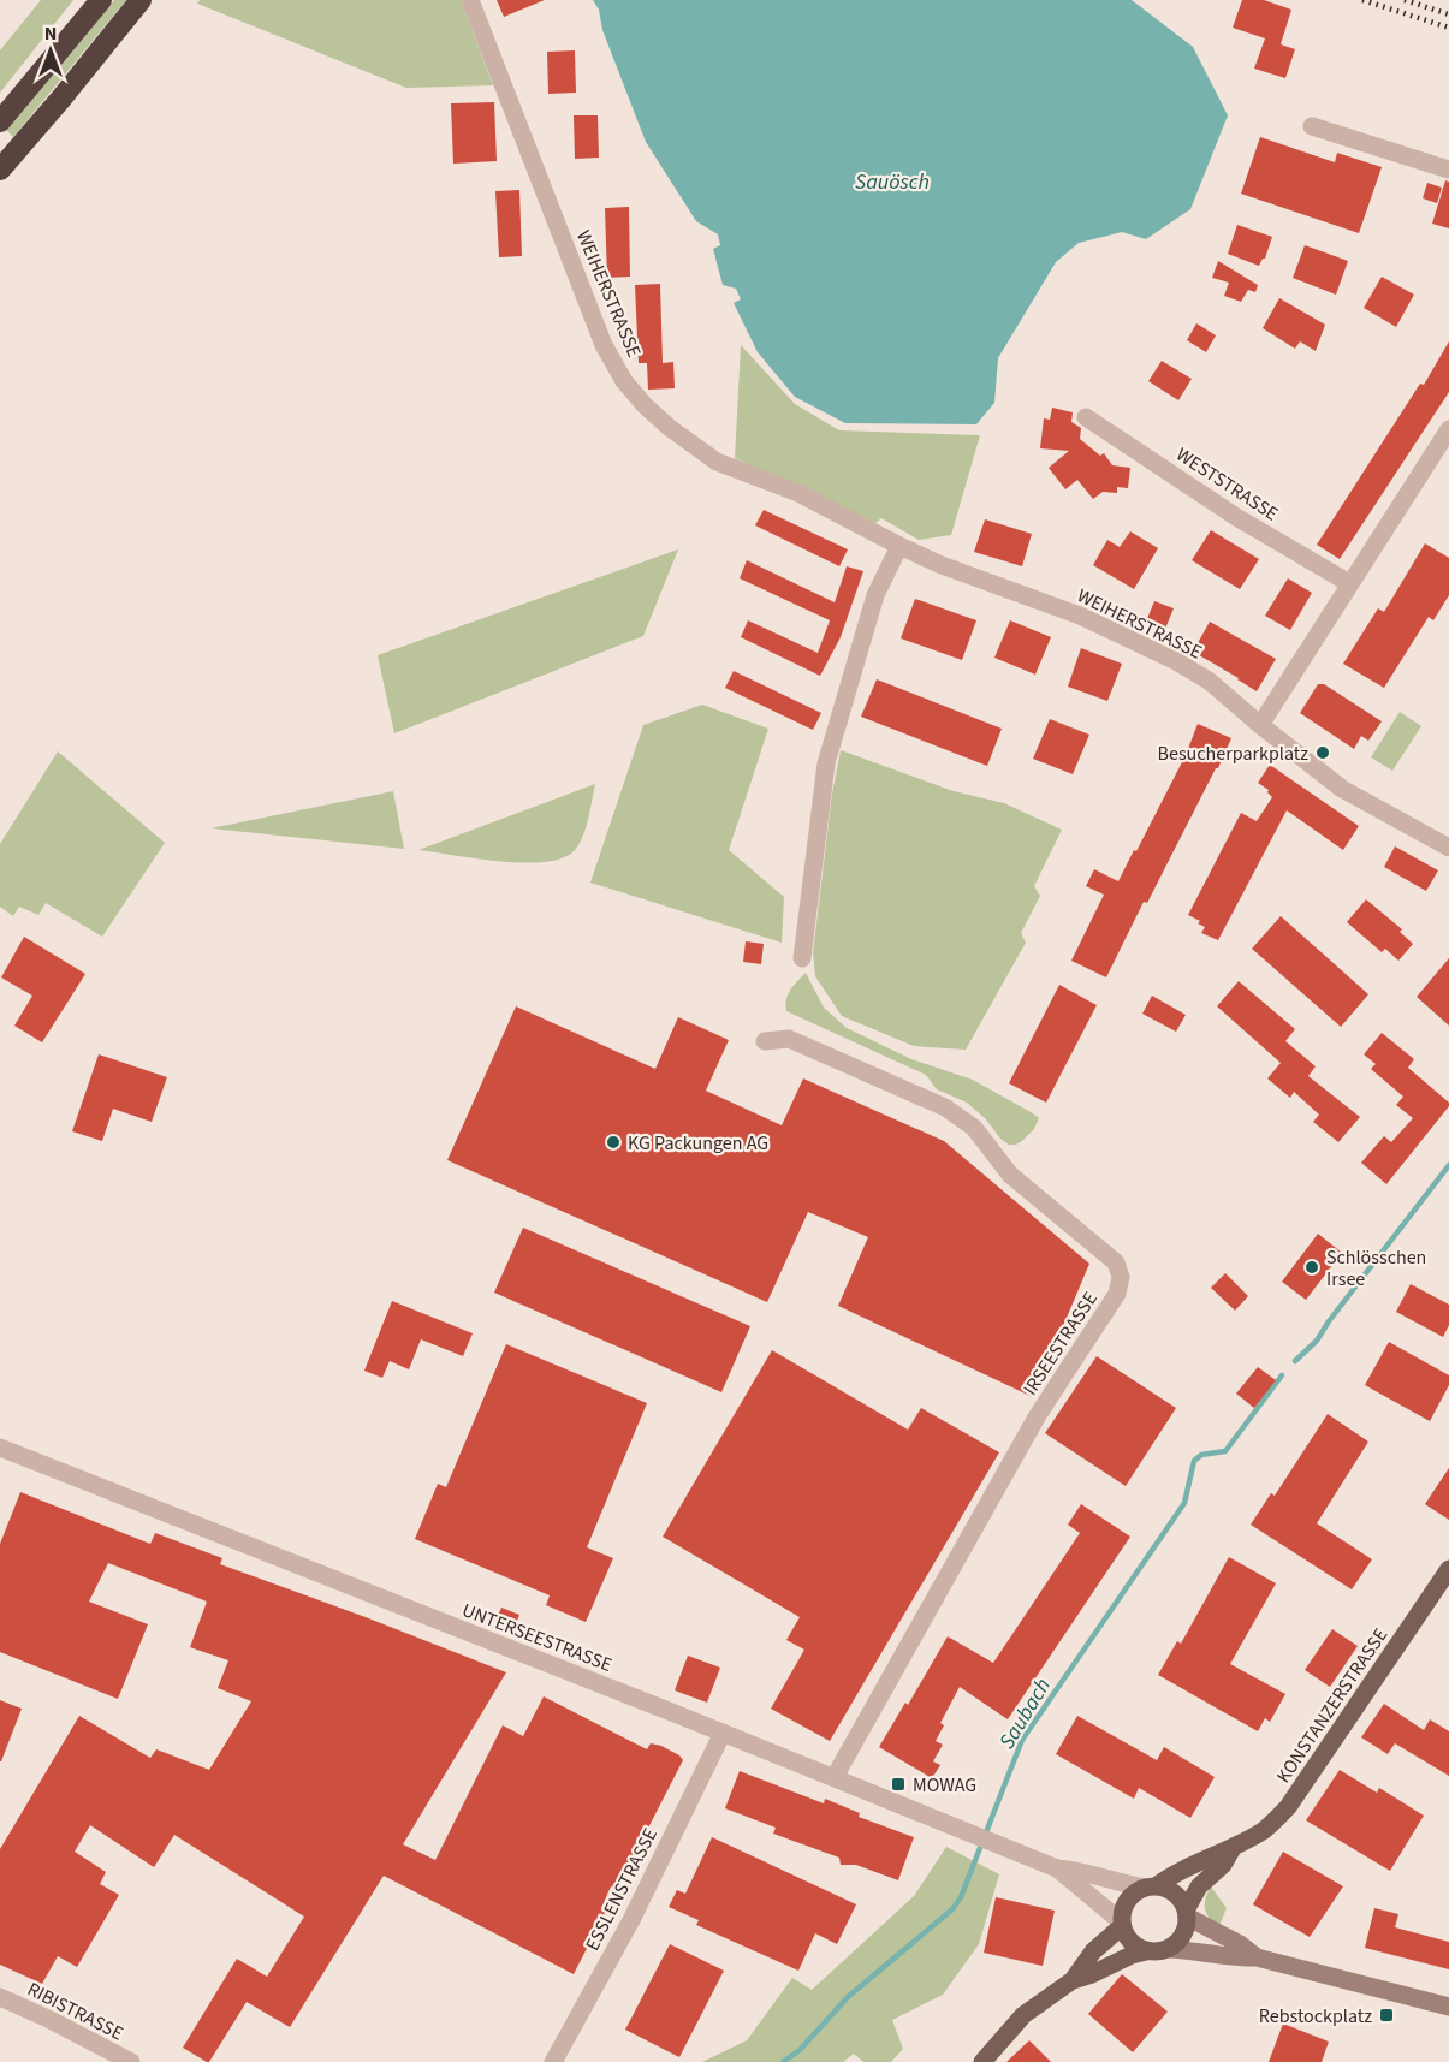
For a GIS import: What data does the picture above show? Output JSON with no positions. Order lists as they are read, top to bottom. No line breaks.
{"streets":{"main road":["KONSTANZERSTRASSE"],"street":["WEIHERSTRASSE","WESTSTRASSE","IRSEESTRASSE","UNTERSEESTRASSE","ESSLENSTRASSE","RIBISTRASSE"]},"crossings":[["IRSEESTRASSE","UNTERSEESTRASSE"],["UNTERSEESTRASSE","KONSTANZERSTRASSE"],["UNTERSEESTRASSE","ESSLENSTRASSE"]],"water":["Sauösch","Saubach"],"places":{"other":["Besucherparkplatz","KG Packungen AG","Schlösschen Irsee"],"transit":["MOWAG","Rebstockplatz"]},"north":"top"}
